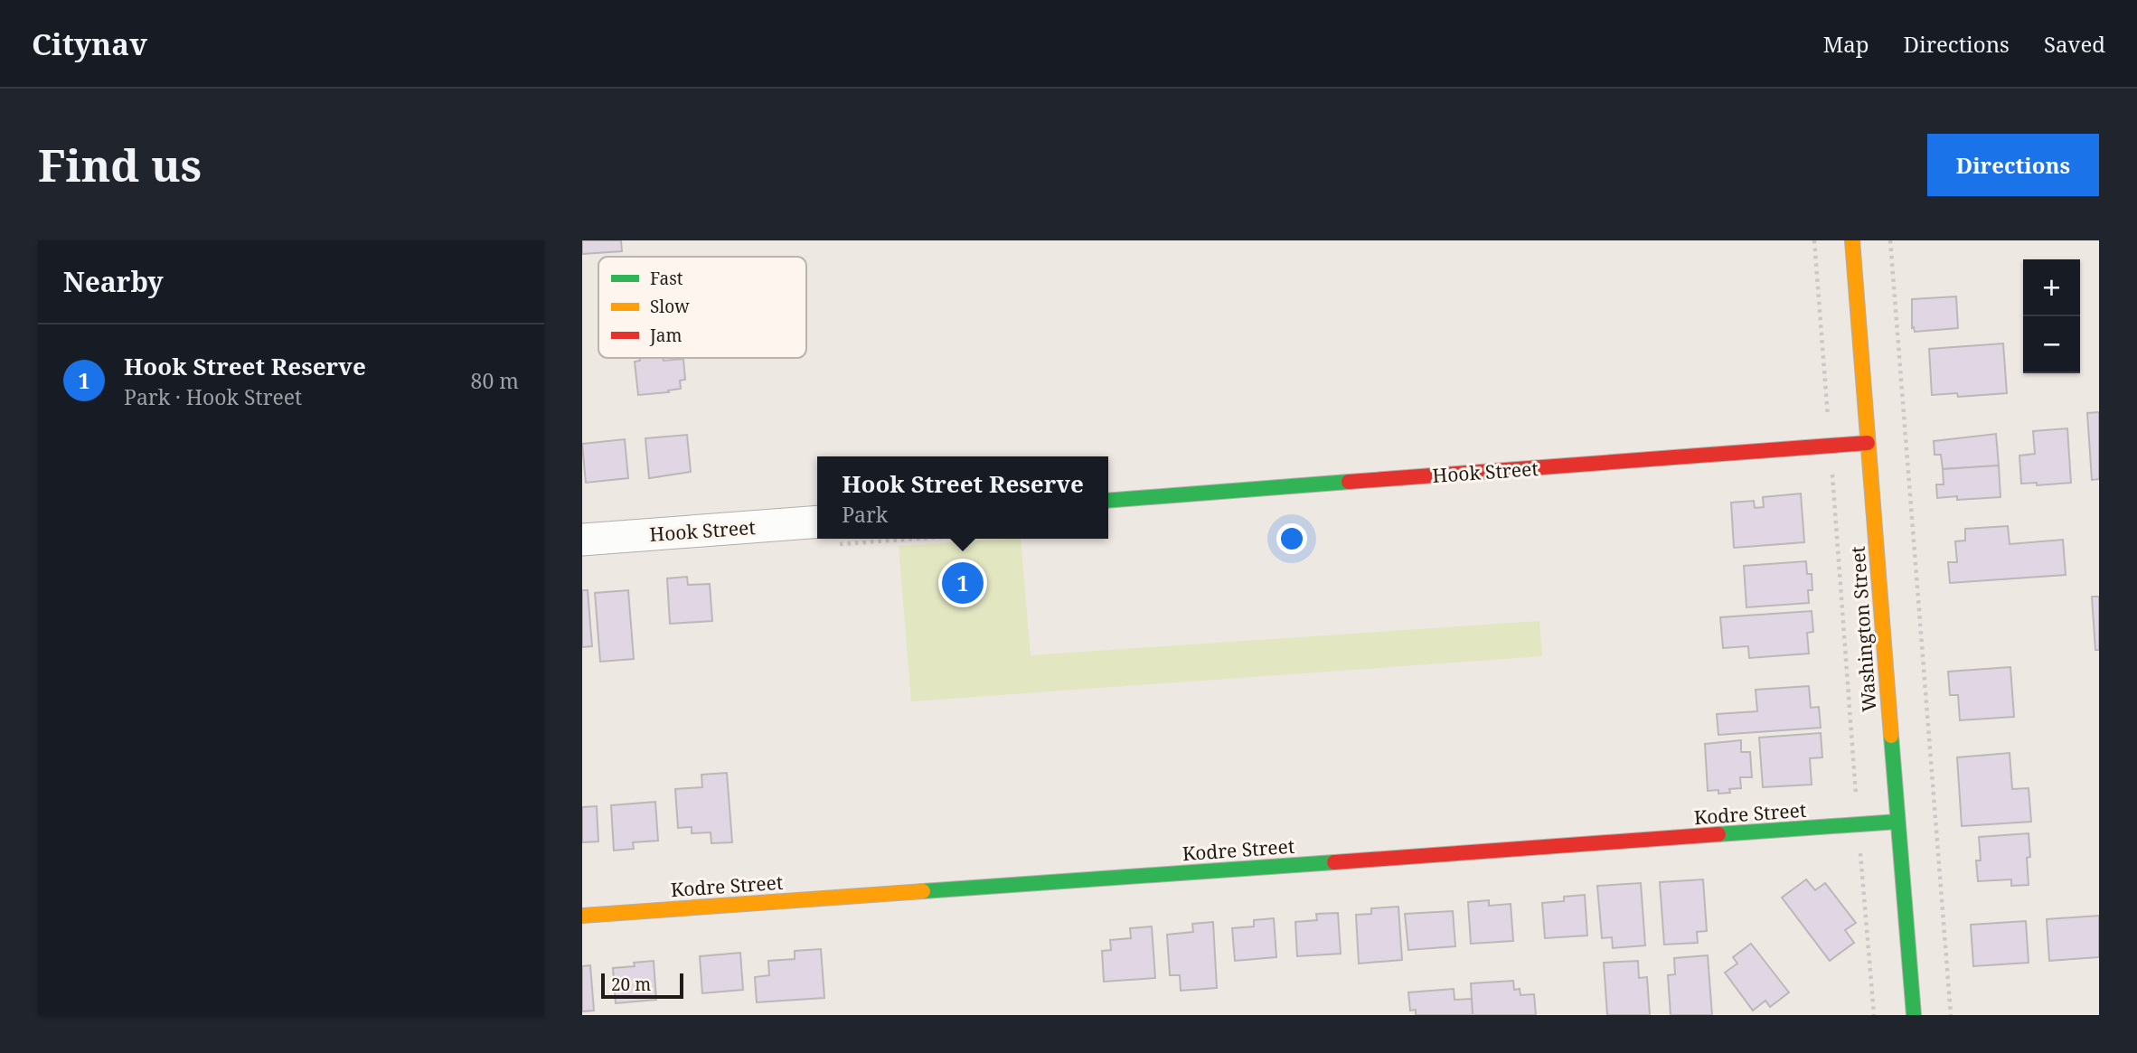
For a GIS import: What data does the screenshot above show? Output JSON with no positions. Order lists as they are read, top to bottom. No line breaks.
{"streets":{"street":["Hook Street","Washington Street","Kodre Street"]},"crossings":[["Hook Street","Washington Street"],["Washington Street","Kodre Street"]],"legend":["Fast","Slow","Jam"],"scale_bar":"20 m","page":{"header":"Citynav","nav":["Map","Directions","Saved"],"buttons":"Directions","title":"Find us","heading":"Nearby","map_buttons":["+","−"],"list":[{"mark":"1","name":"Hook Street Reserve","note":"Park · Hook Street","value":"80 m"}],"popup":["Hook Street Reserve","Park"],"pins":"1","scale":"20 m"}}
